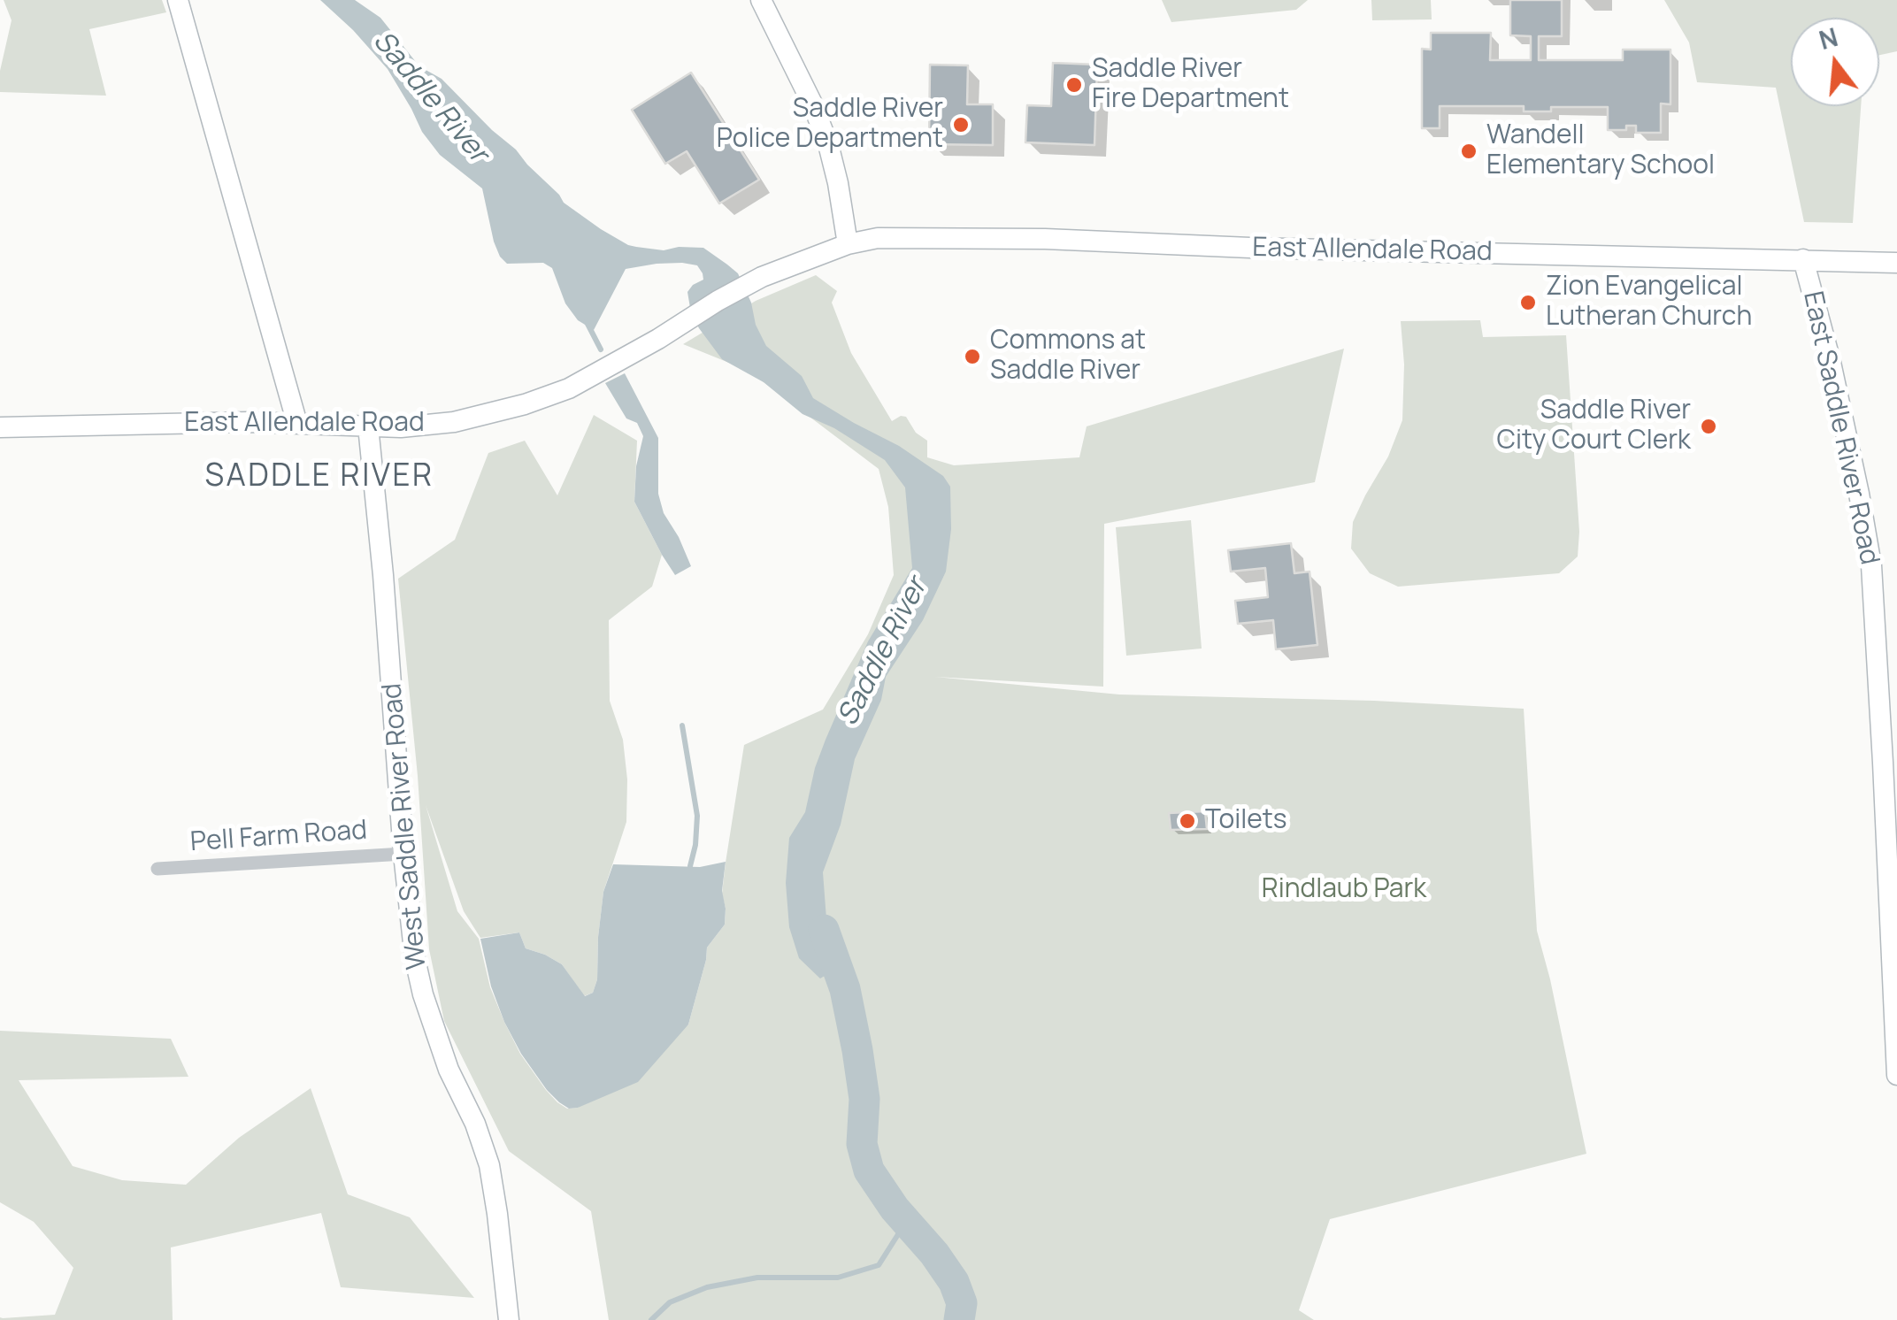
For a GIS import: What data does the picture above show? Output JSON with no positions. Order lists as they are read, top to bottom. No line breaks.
{"streets":{"main road":["East Allendale Road","East Saddle River Road","West Saddle River Road"],"street":["Pell Farm Road"]},"crossings":[["East Allendale Road","East Saddle River Road"],["East Allendale Road","West Saddle River Road"],["West Saddle River Road","Pell Farm Road"]],"districts":["SADDLE RIVER"],"water":["Saddle River"],"parks":["Rindlaub Park"],"places":["Saddle River Fire Department","Saddle River Police Department","Wandell Elementary School","Zion Evangelical Lutheran Church","Commons at Saddle River","Saddle River City Court Clerk","Toilets"],"north":"top"}
